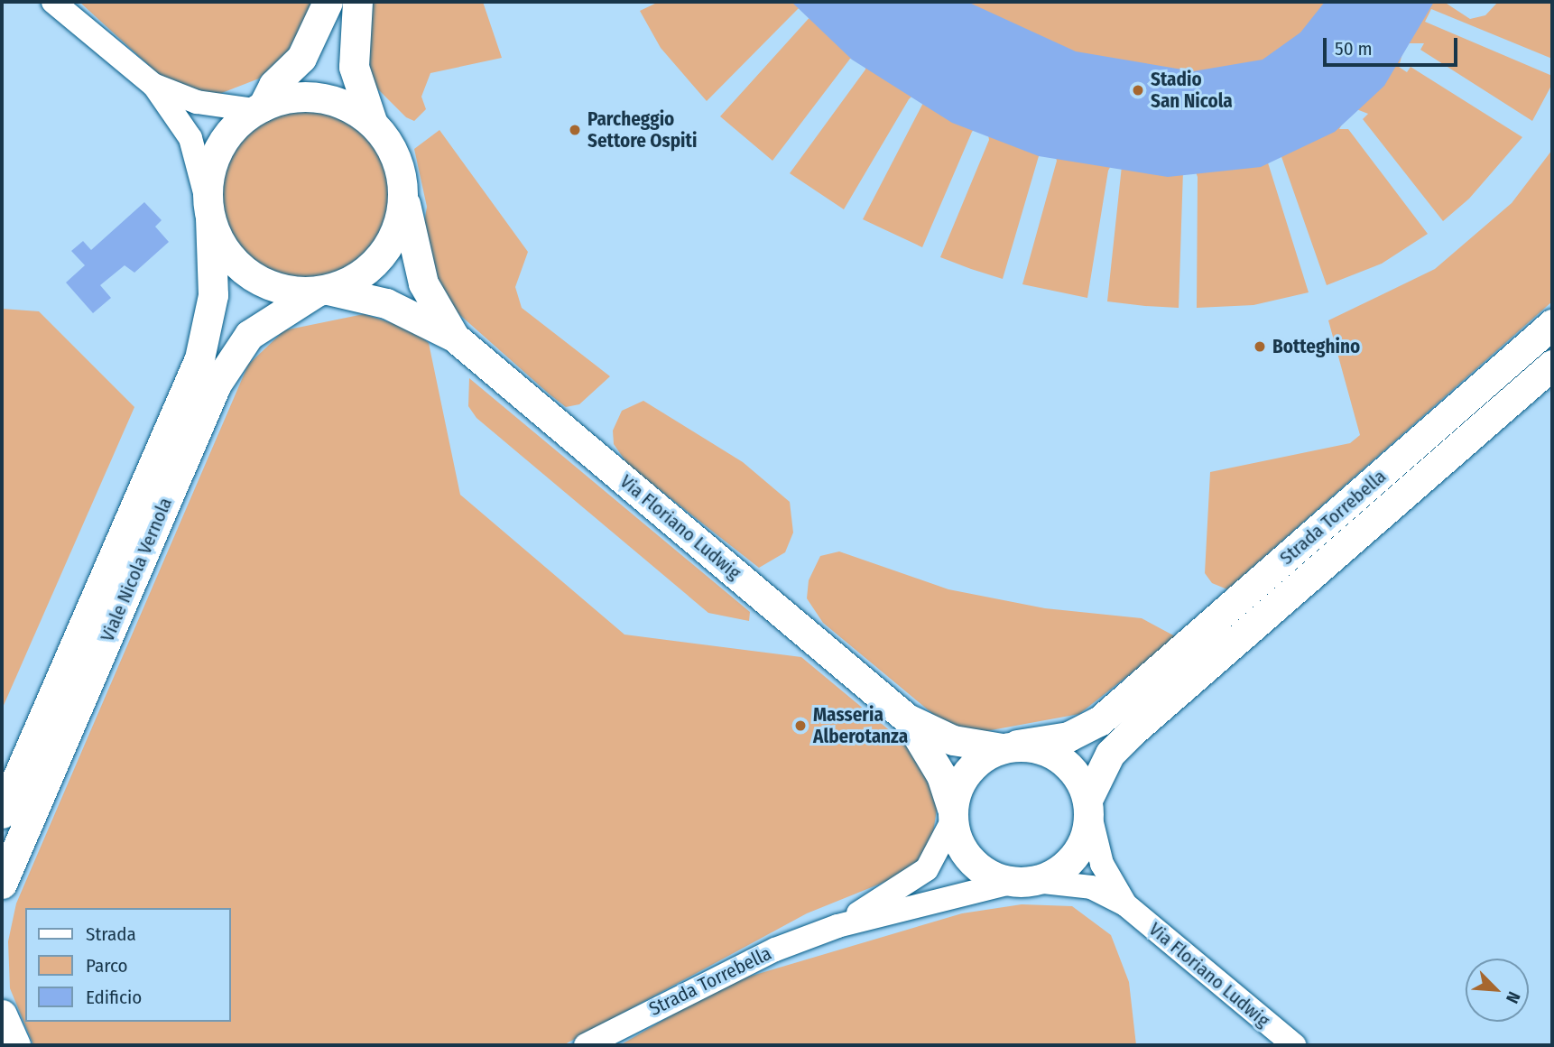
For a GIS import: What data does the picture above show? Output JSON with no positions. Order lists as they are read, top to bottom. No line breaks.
{"streets":{"main road":["Strada Torrebella","Via Floriano Ludwig","Viale Nicola Vernola"]},"places":["Stadio San Nicola","Parcheggio Settore Ospiti","Botteghino","Masseria Alberotanza"],"legend":["Strada","Parco","Edificio"],"scale_bar":"50 m","north":"bottom right"}
